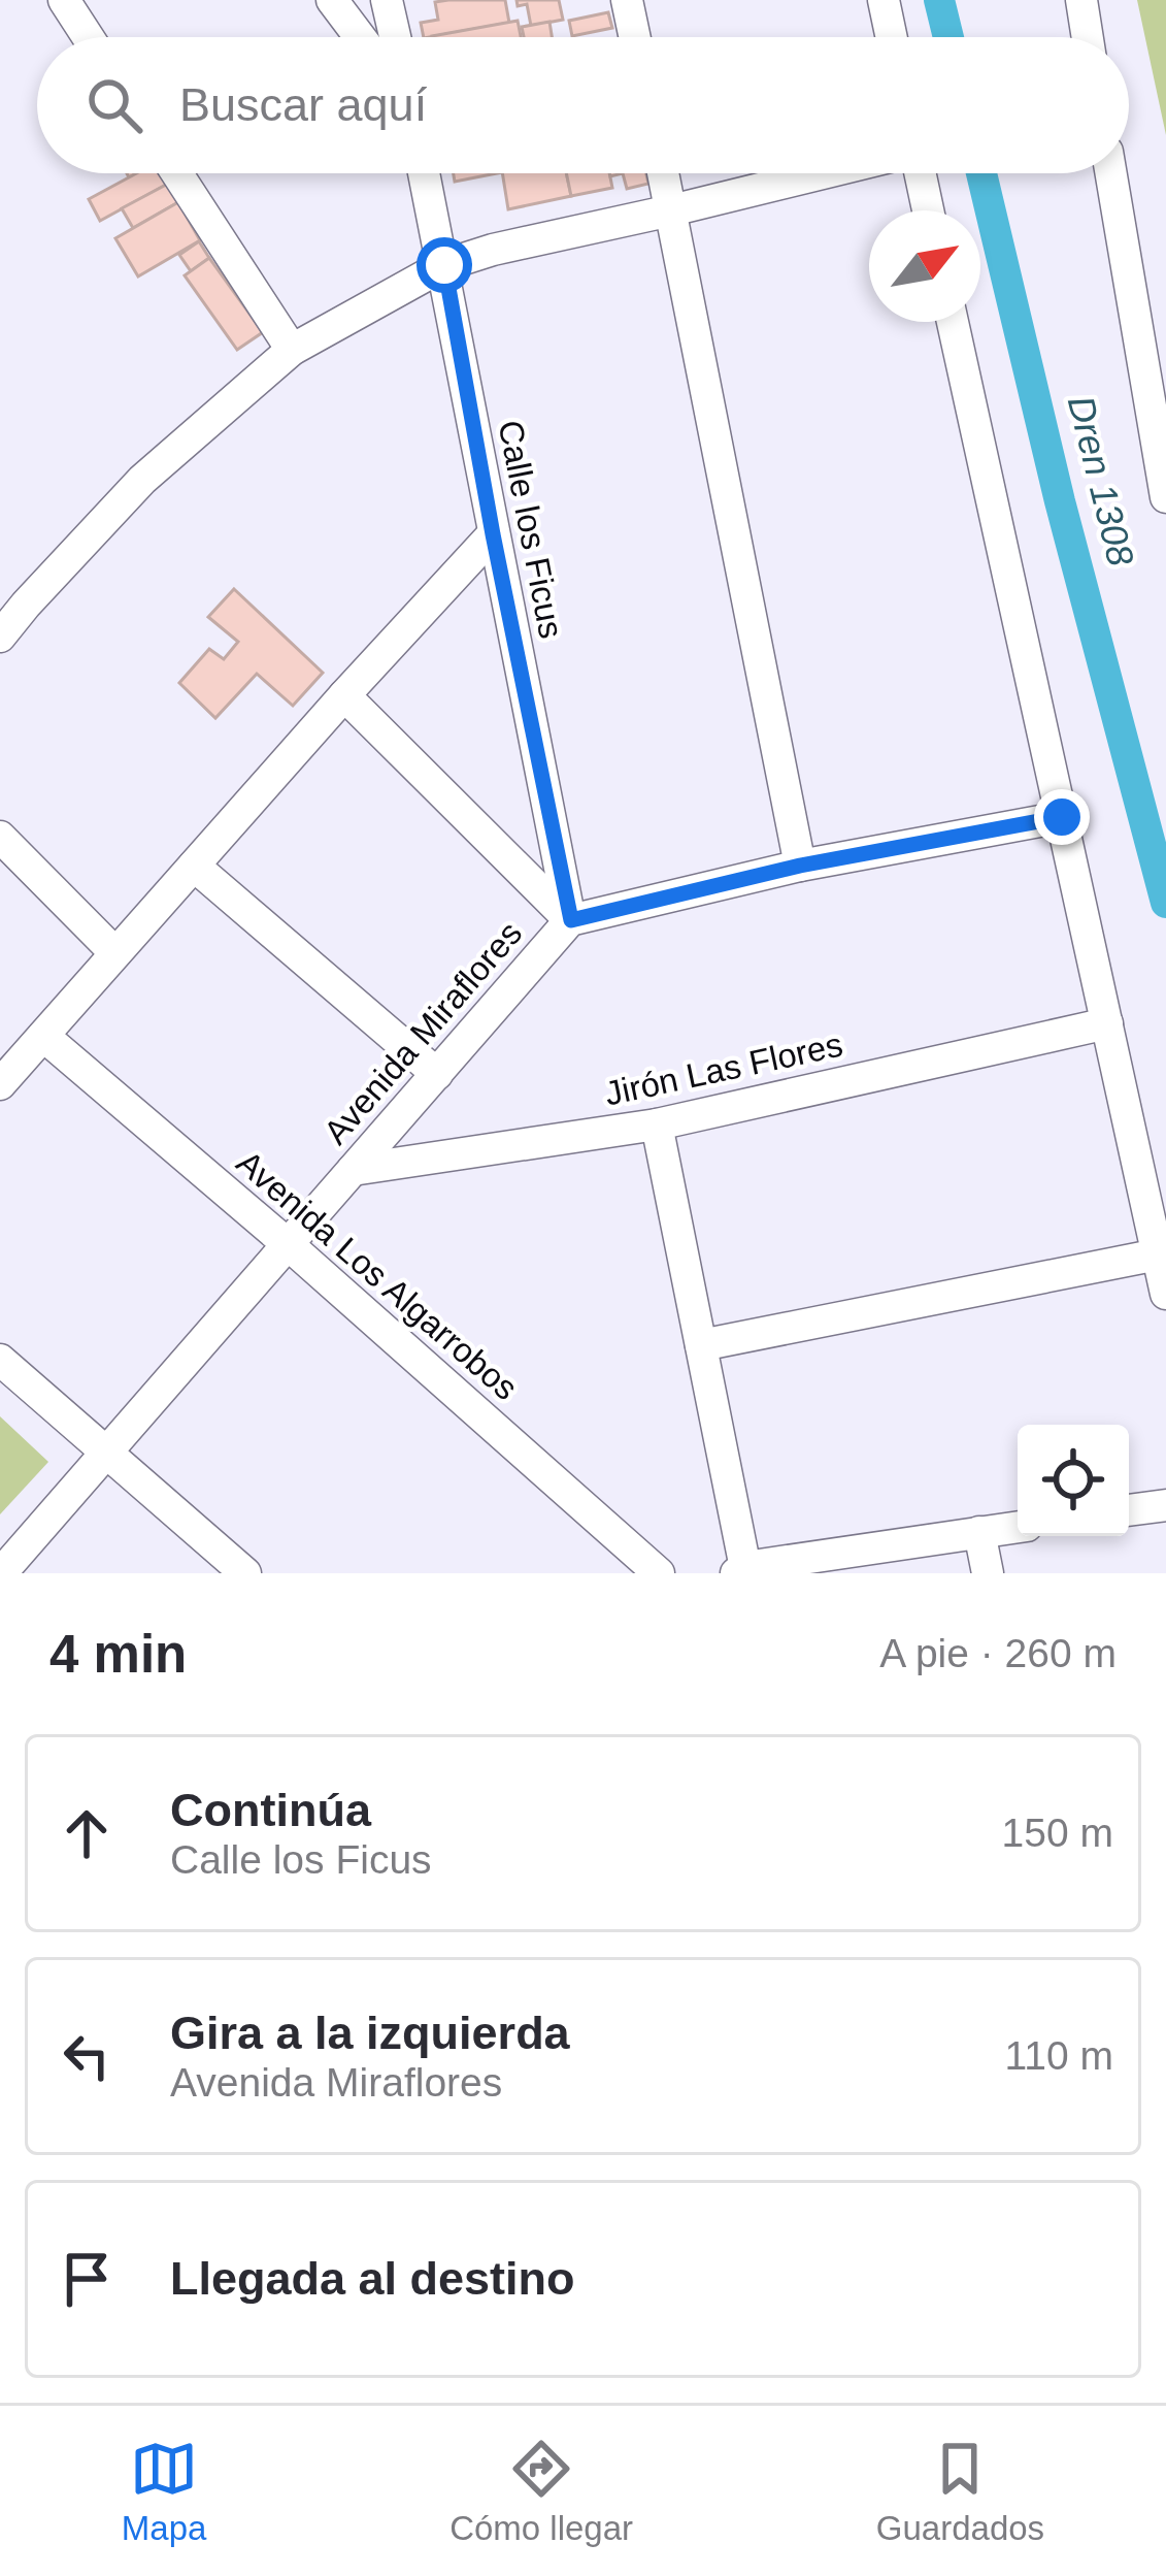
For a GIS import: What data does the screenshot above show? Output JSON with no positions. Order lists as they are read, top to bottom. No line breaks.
{"streets":{"street":["Calle los Ficus","Avenida Miraflores","Jirón Las Flores","Avenida Los Algarrobos"]},"crossings":[["Calle los Ficus","Avenida Miraflores"],["Avenida Miraflores","Jirón Las Flores"],["Avenida Miraflores","Avenida Los Algarrobos"]],"water":["Dren 1308"],"north":"top right","page":{"search":"Buscar aquí","heading":["4 min","A pie · 260 m"],"list":[["Continúa","Calle los Ficus","150 m"],["Gira a la izquierda","Avenida Miraflores","110 m"],"Llegada al destino"],"nav":["Mapa","Cómo llegar","Guardados"]}}
